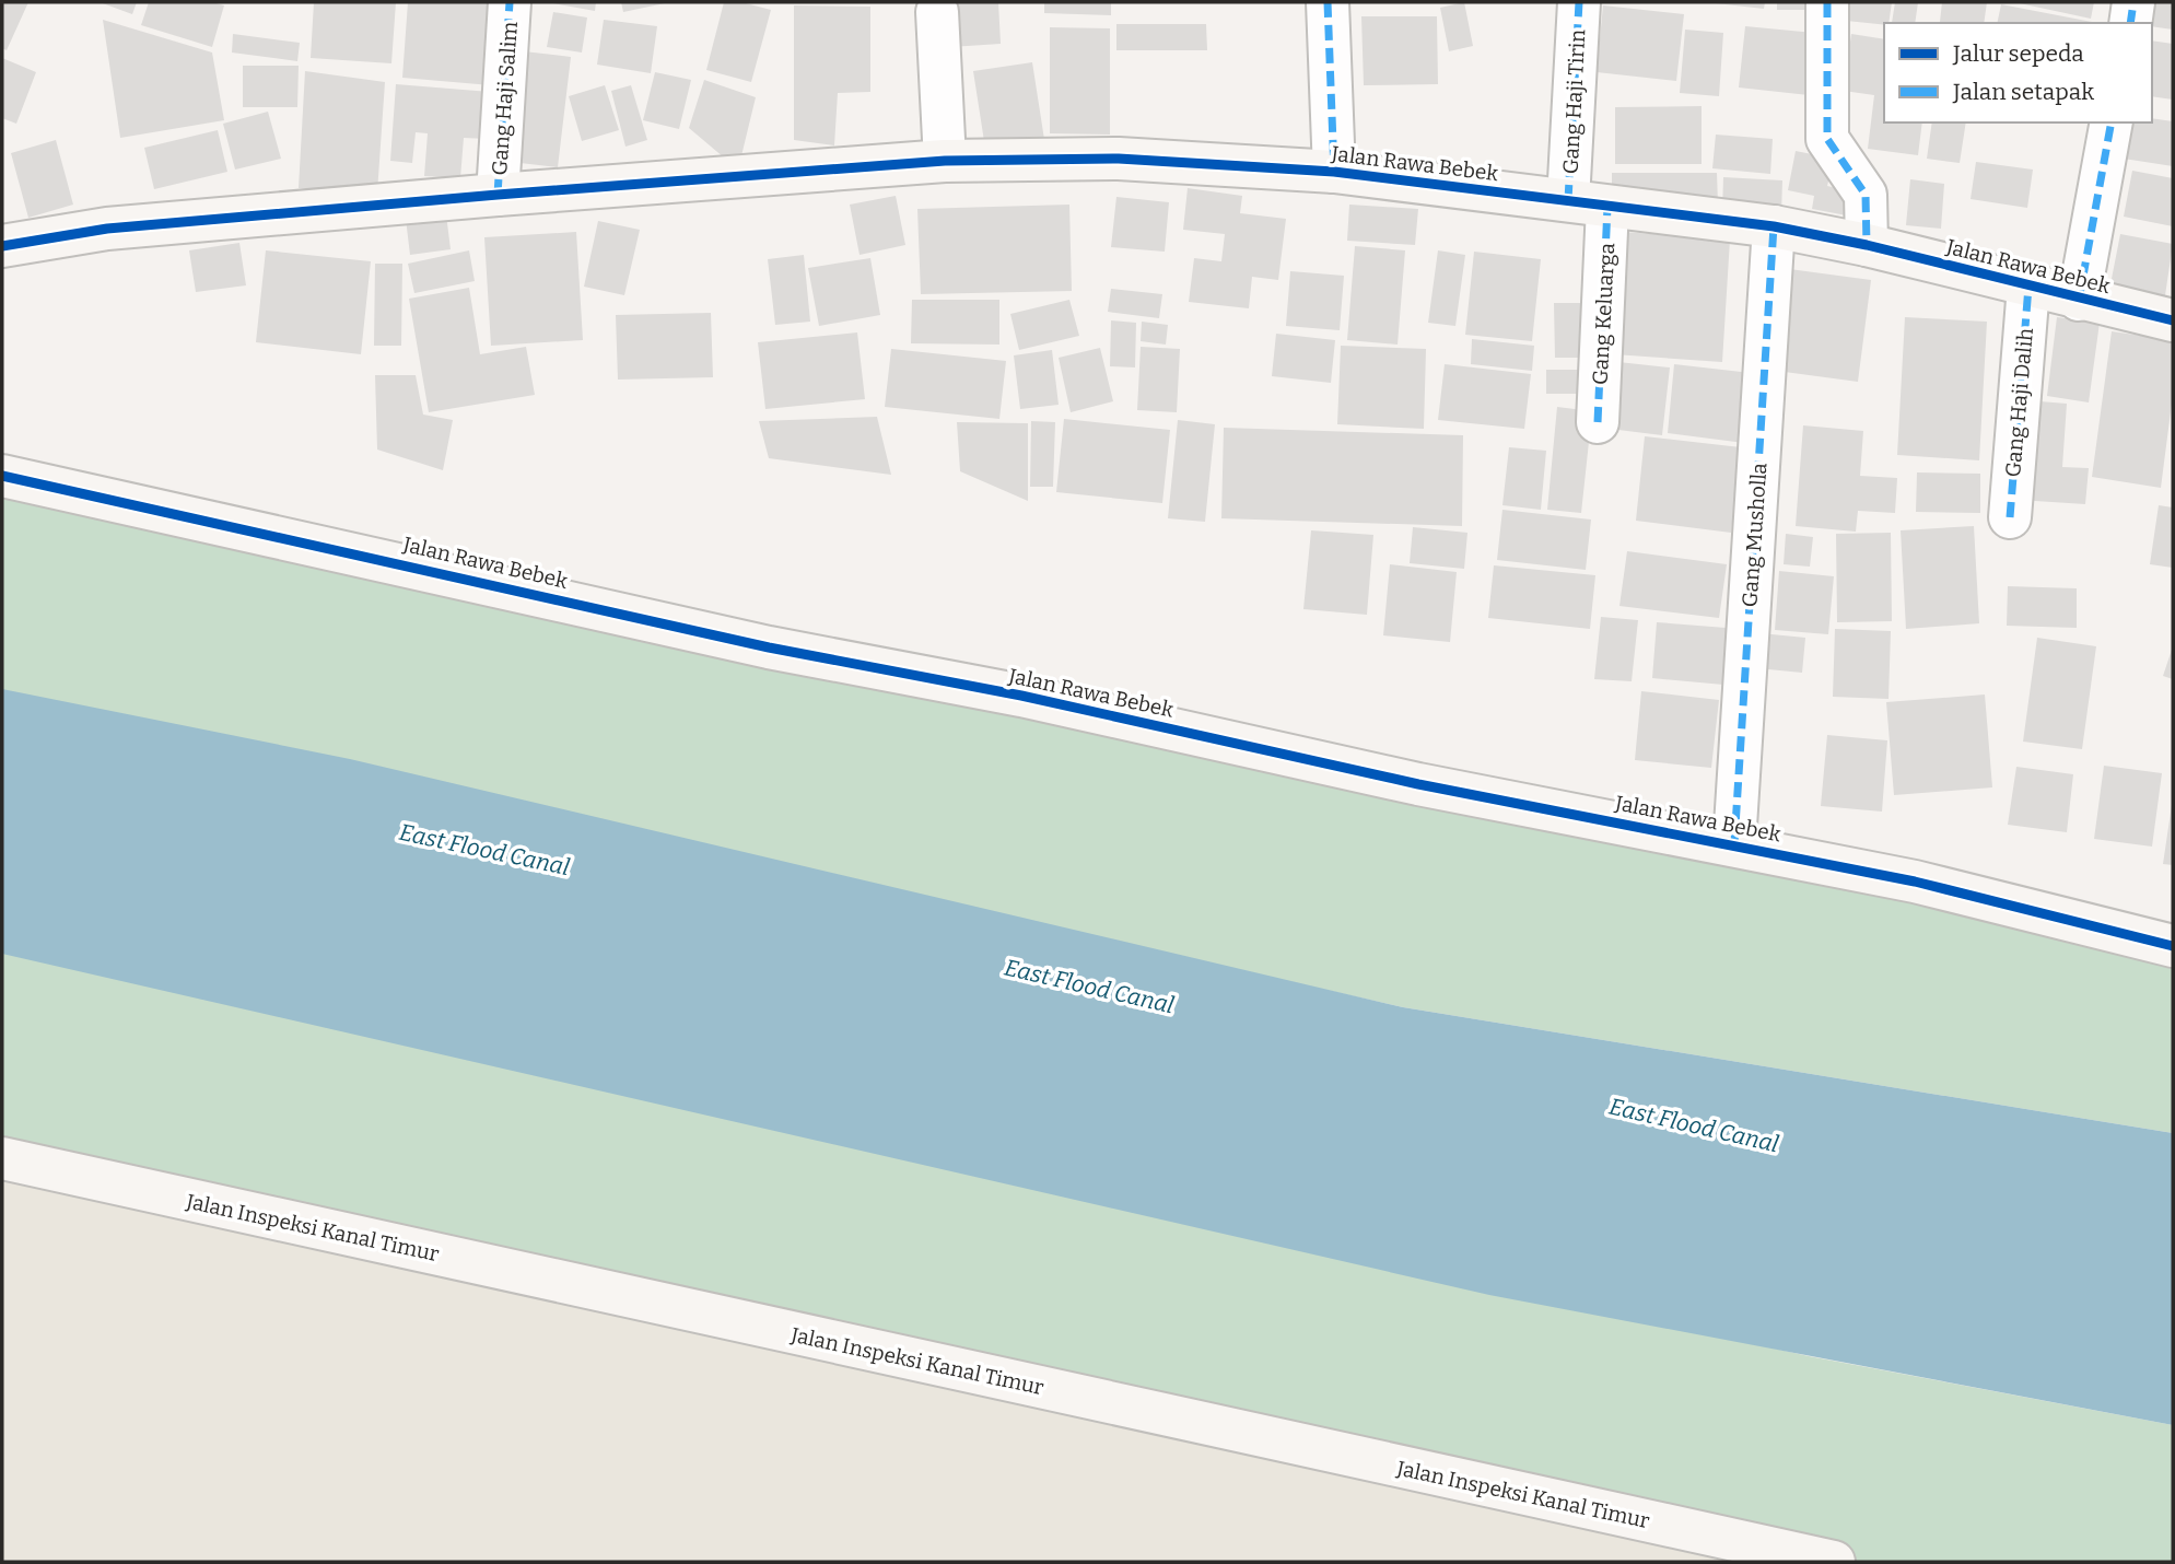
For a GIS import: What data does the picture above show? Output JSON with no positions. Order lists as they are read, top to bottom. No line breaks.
{"streets":{"street":["Gang Haji Salim","Gang Haji Tirin","Jalan Rawa Bebek","Gang Keluarga","Gang Haji Dalih","Gang Musholla","Jalan Inspeksi Kanal Timur"]},"crossings":[["Gang Haji Salim","Jalan Rawa Bebek"],["Gang Haji Tirin","Jalan Rawa Bebek"],["Gang Haji Tirin","Gang Keluarga"],["Jalan Rawa Bebek","Gang Keluarga"],["Jalan Rawa Bebek","Gang Haji Dalih"],["Jalan Rawa Bebek","Gang Musholla"]],"water":["East Flood Canal"],"legend":["Jalur sepeda","Jalan setapak"]}
